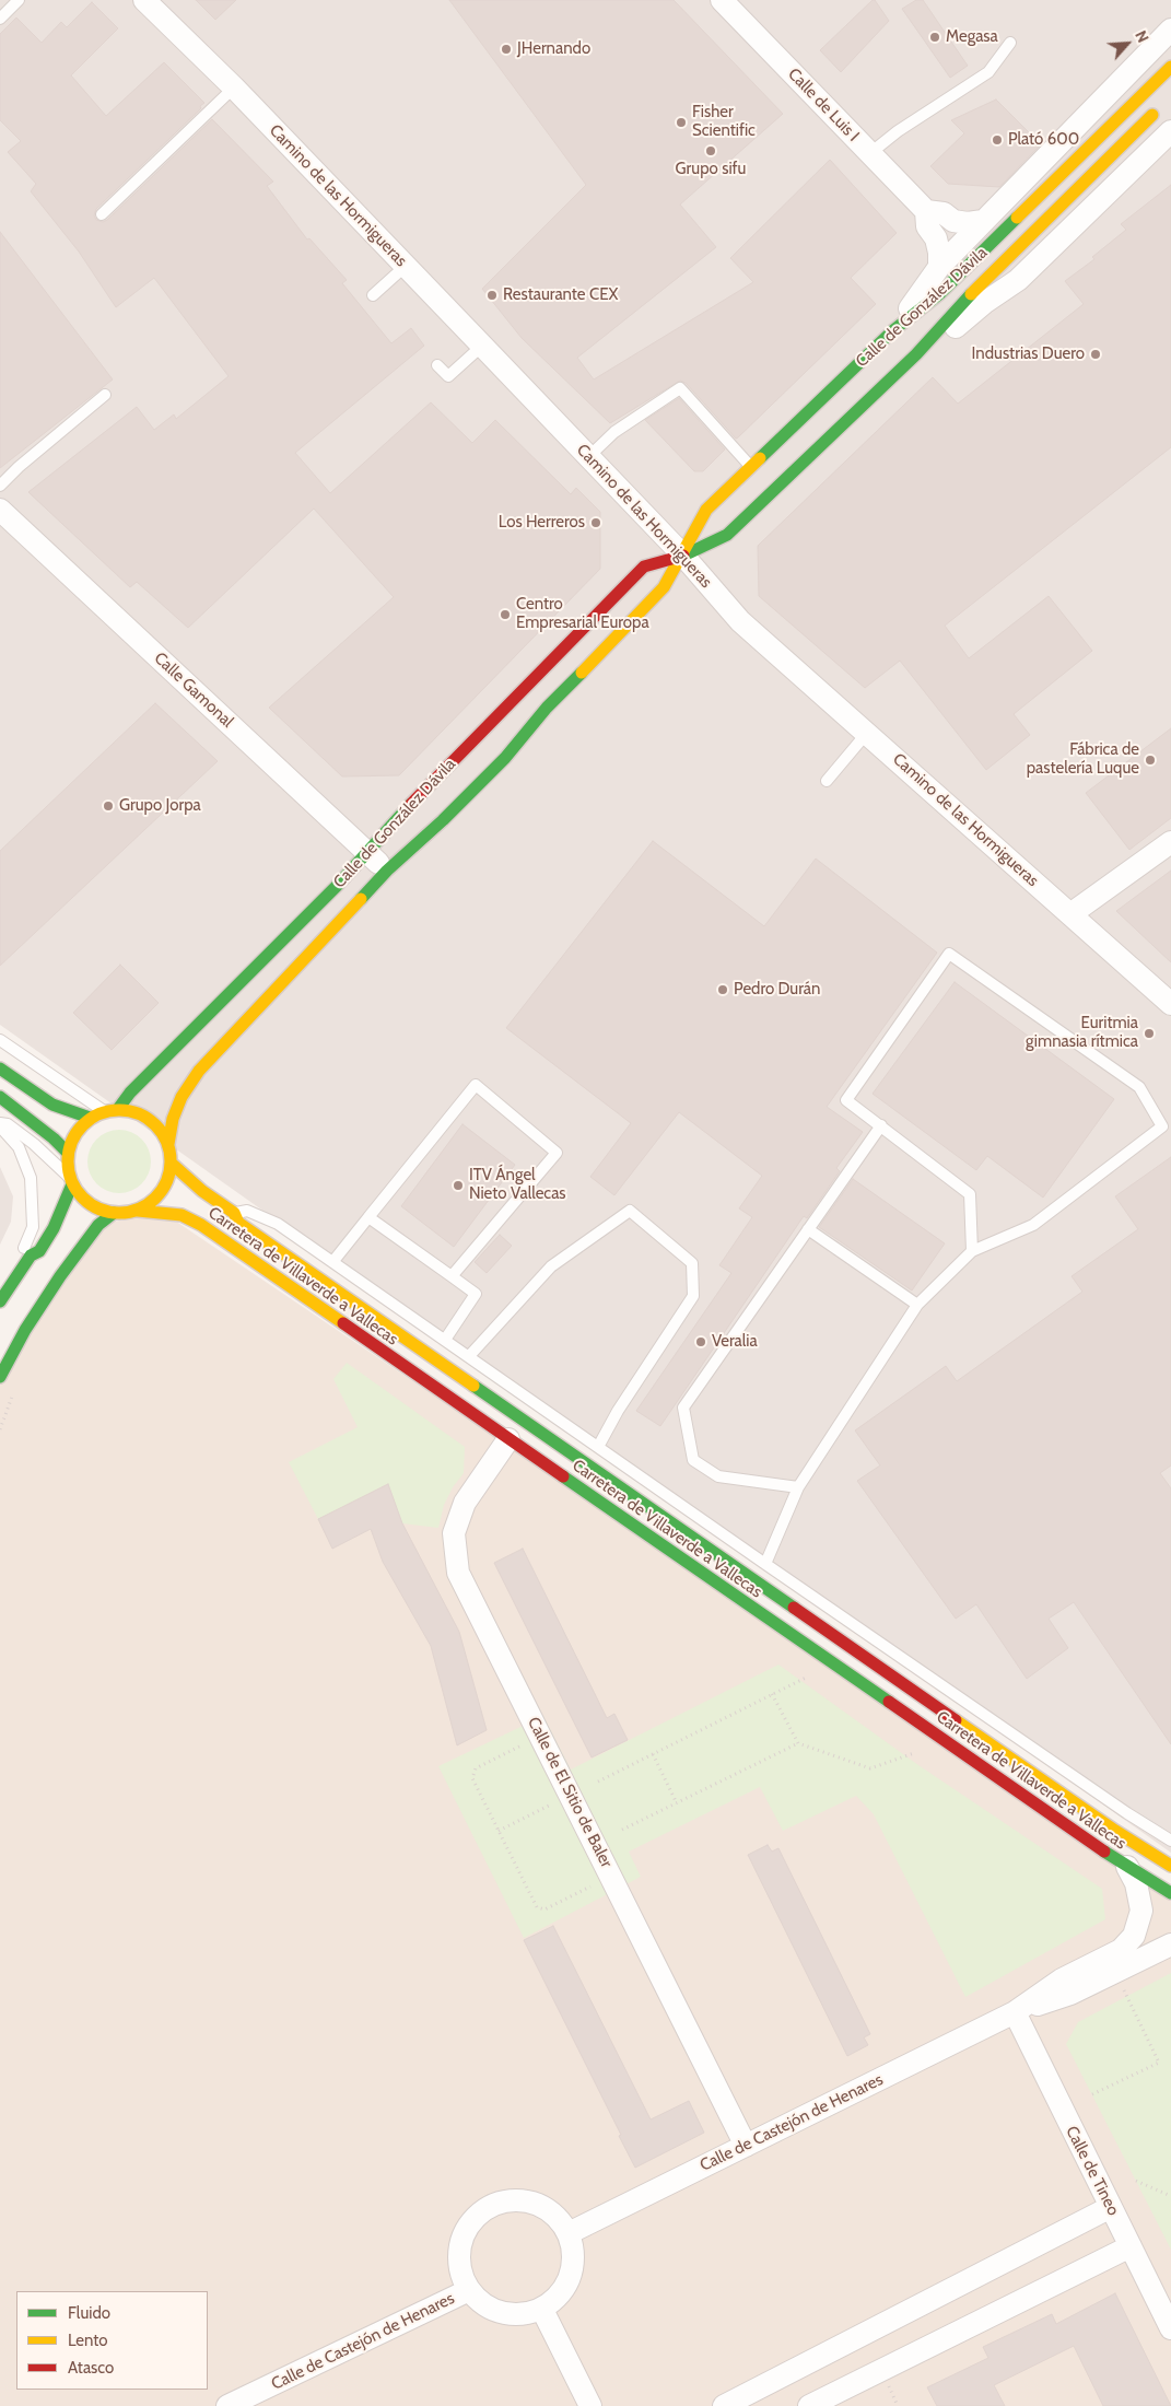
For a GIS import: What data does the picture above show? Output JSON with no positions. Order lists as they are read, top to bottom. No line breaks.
{"streets":{"main road":["Calle de González Dávila","Carretera de Villaverde a Vallecas"],"street":["Calle de Luis I","Camino de las Hormigueras","Calle Gamonal","Calle de El Sitio de Baler","Calle de Castejón de Henares","Calle de Tineo"]},"crossings":[["Calle de Luis I","Calle de González Dávila"],["Camino de las Hormigueras","Calle de González Dávila"],["Calle de González Dávila","Calle Gamonal"],["Calle de González Dávila","Carretera de Villaverde a Vallecas"],["Carretera de Villaverde a Vallecas","Calle de El Sitio de Baler"],["Carretera de Villaverde a Vallecas","Calle de Castejón de Henares"],["Calle de El Sitio de Baler","Calle de Castejón de Henares"],["Calle de Castejón de Henares","Calle de Tineo"]],"places":["Megasa","JHernando","Fisher Scientific","Plató 600","Grupo sifu","Restaurante CEX","Industrias Duero","Los Herreros","Centro Empresarial Europa","Fábrica de pastelería Luque","Grupo Jorpa","Pedro Durán","Euritmia gimnasia rítmica","ITV Ángel Nieto Vallecas","Veralia"],"legend":["Fluido","Lento","Atasco"],"north":"top right"}
